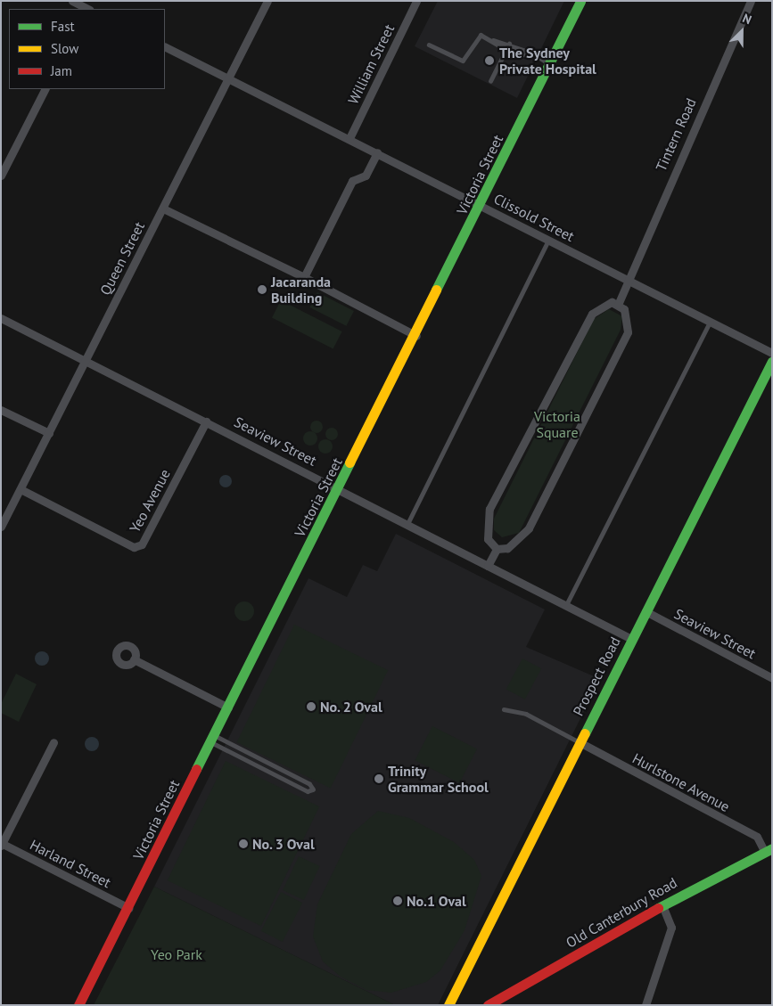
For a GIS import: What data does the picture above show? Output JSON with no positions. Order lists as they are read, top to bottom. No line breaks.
{"streets":{"street":["William Street","Tintern Road","Victoria Street","Clissold Street","Queen Street","Seaview Street","Yeo Avenue","Prospect Road","Hurlstone Avenue","Harland Street","Old Canterbury Road"]},"crossings":[["William Street","Clissold Street"],["Tintern Road","Clissold Street"],["Victoria Street","Clissold Street"],["Victoria Street","Seaview Street"],["Victoria Street","Harland Street"],["Clissold Street","Queen Street"],["Queen Street","Seaview Street"],["Queen Street","Yeo Avenue"],["Seaview Street","Yeo Avenue"],["Seaview Street","Prospect Road"],["Prospect Road","Hurlstone Avenue"],["Hurlstone Avenue","Old Canterbury Road"]],"parks":["Victoria Square","Yeo Park"],"places":["The Sydney Private Hospital","Jacaranda Building","No. 2 Oval","Trinity Grammar School","No. 3 Oval","No.1 Oval"],"legend":["Fast","Slow","Jam"],"north":"top right"}
